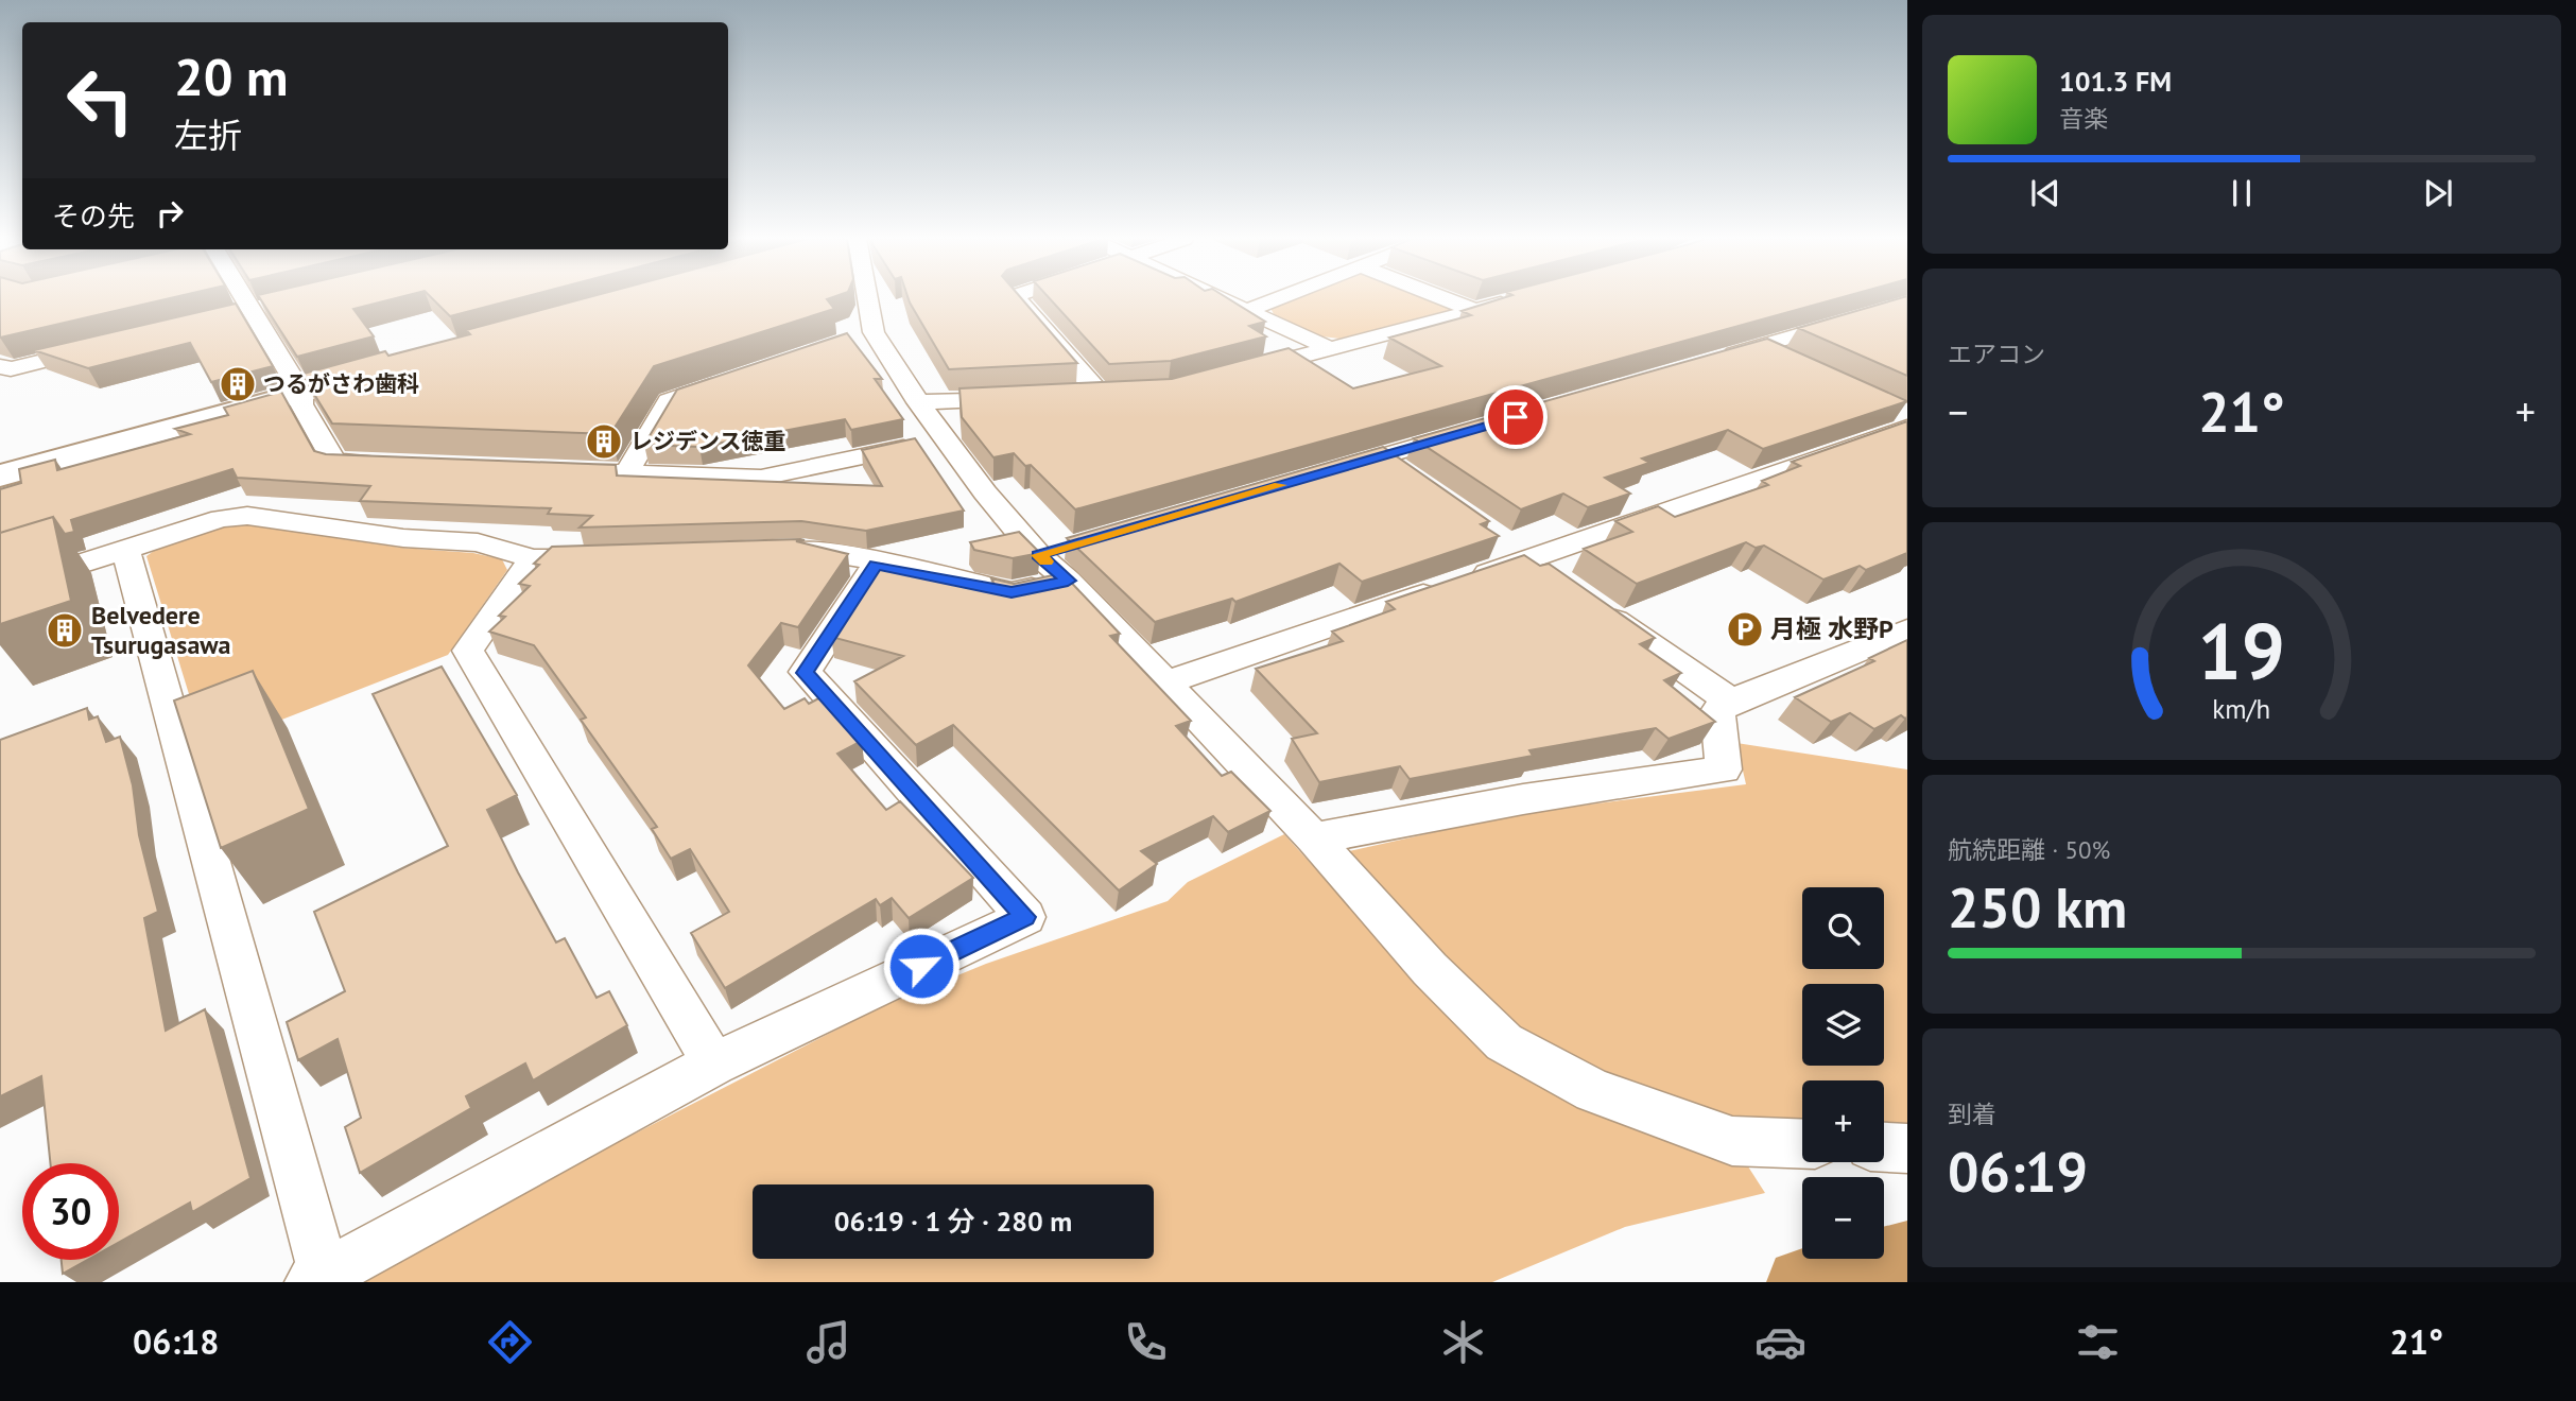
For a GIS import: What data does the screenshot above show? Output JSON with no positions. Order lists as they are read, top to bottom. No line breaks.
{"places":{"building":["つるがさわ歯科","レジデンス徳重","Belvedere Tsurugasawa"],"parking":["月極 水野P"]},"page":{"turn":["20 m","左折"],"song":["101.3 FM","音楽"],"then":"その先","tile":["エアコン",["航続距離 · 50%","250 km"],["到着","06:19"]],"heat":["−","21°","+"],"map_buttons":["+","−"],"limit":"30","trip":"06:19 · 1 分 · 280 m","tabs":["06:18","21°"],"gauge":["19","km/h"]}}
